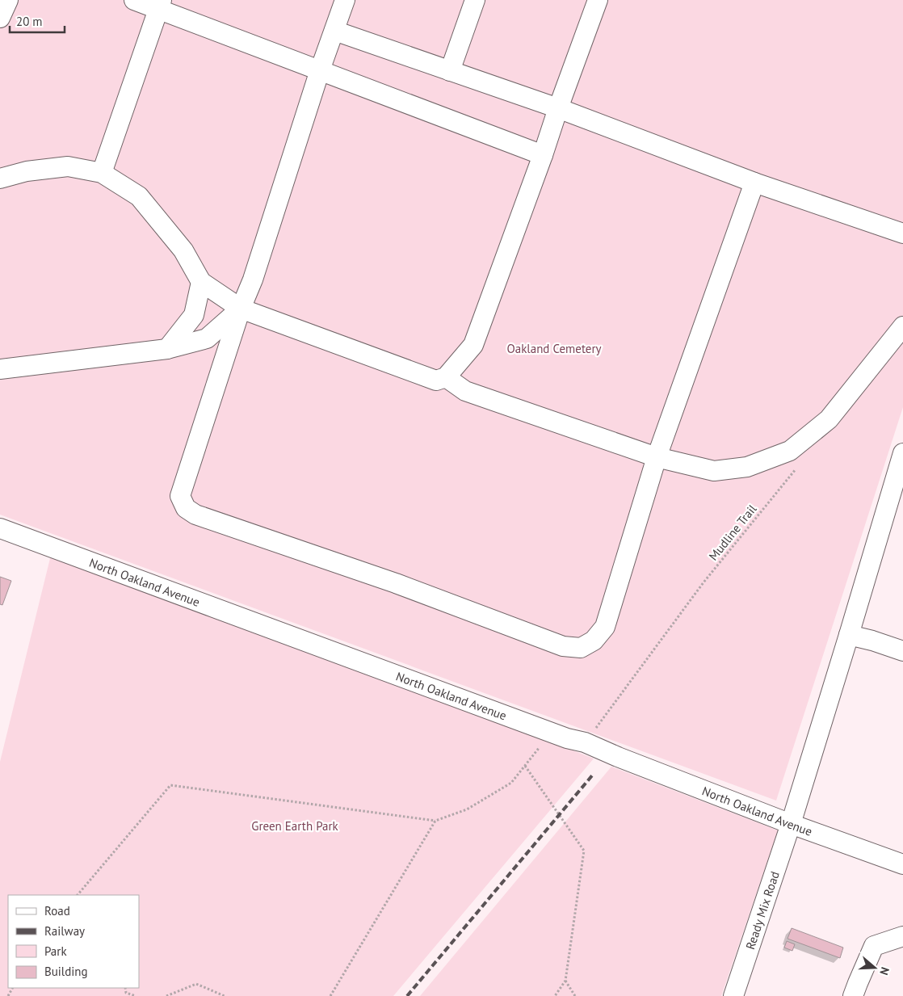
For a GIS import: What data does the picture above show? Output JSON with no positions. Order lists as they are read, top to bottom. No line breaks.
{"streets":{"street":["North Oakland Avenue","Ready Mix Road"],"path":["Mudline Trail"]},"crossings":[["Mudline Trail","North Oakland Avenue"],["North Oakland Avenue","Ready Mix Road"]],"parks":["Oakland Cemetery","Green Earth Park"],"legend":["Road","Railway","Park","Building"],"scale_bar":"20 m","north":"right"}
